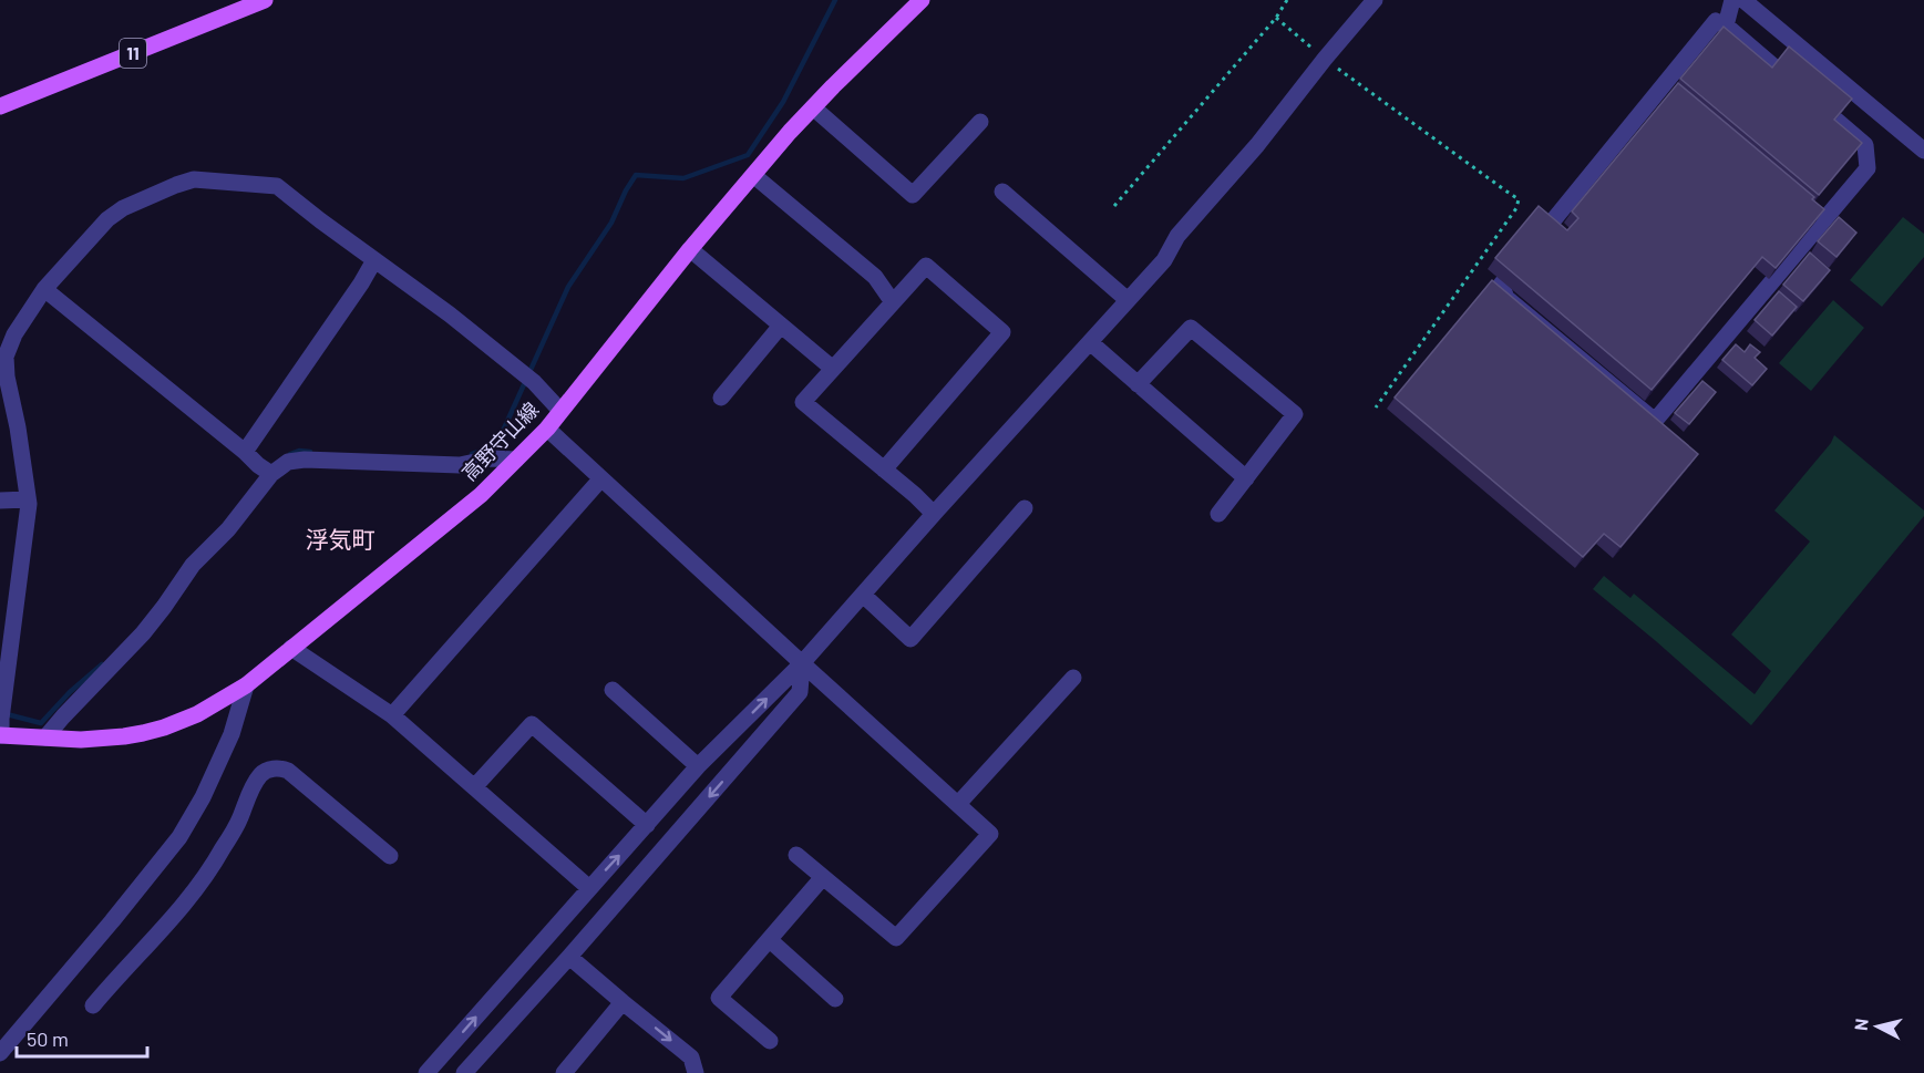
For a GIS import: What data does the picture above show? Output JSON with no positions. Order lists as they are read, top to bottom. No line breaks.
{"streets":{"main road":["11","高野守山線"]},"districts":["浮気町"],"scale_bar":"50 m","north":"left"}
